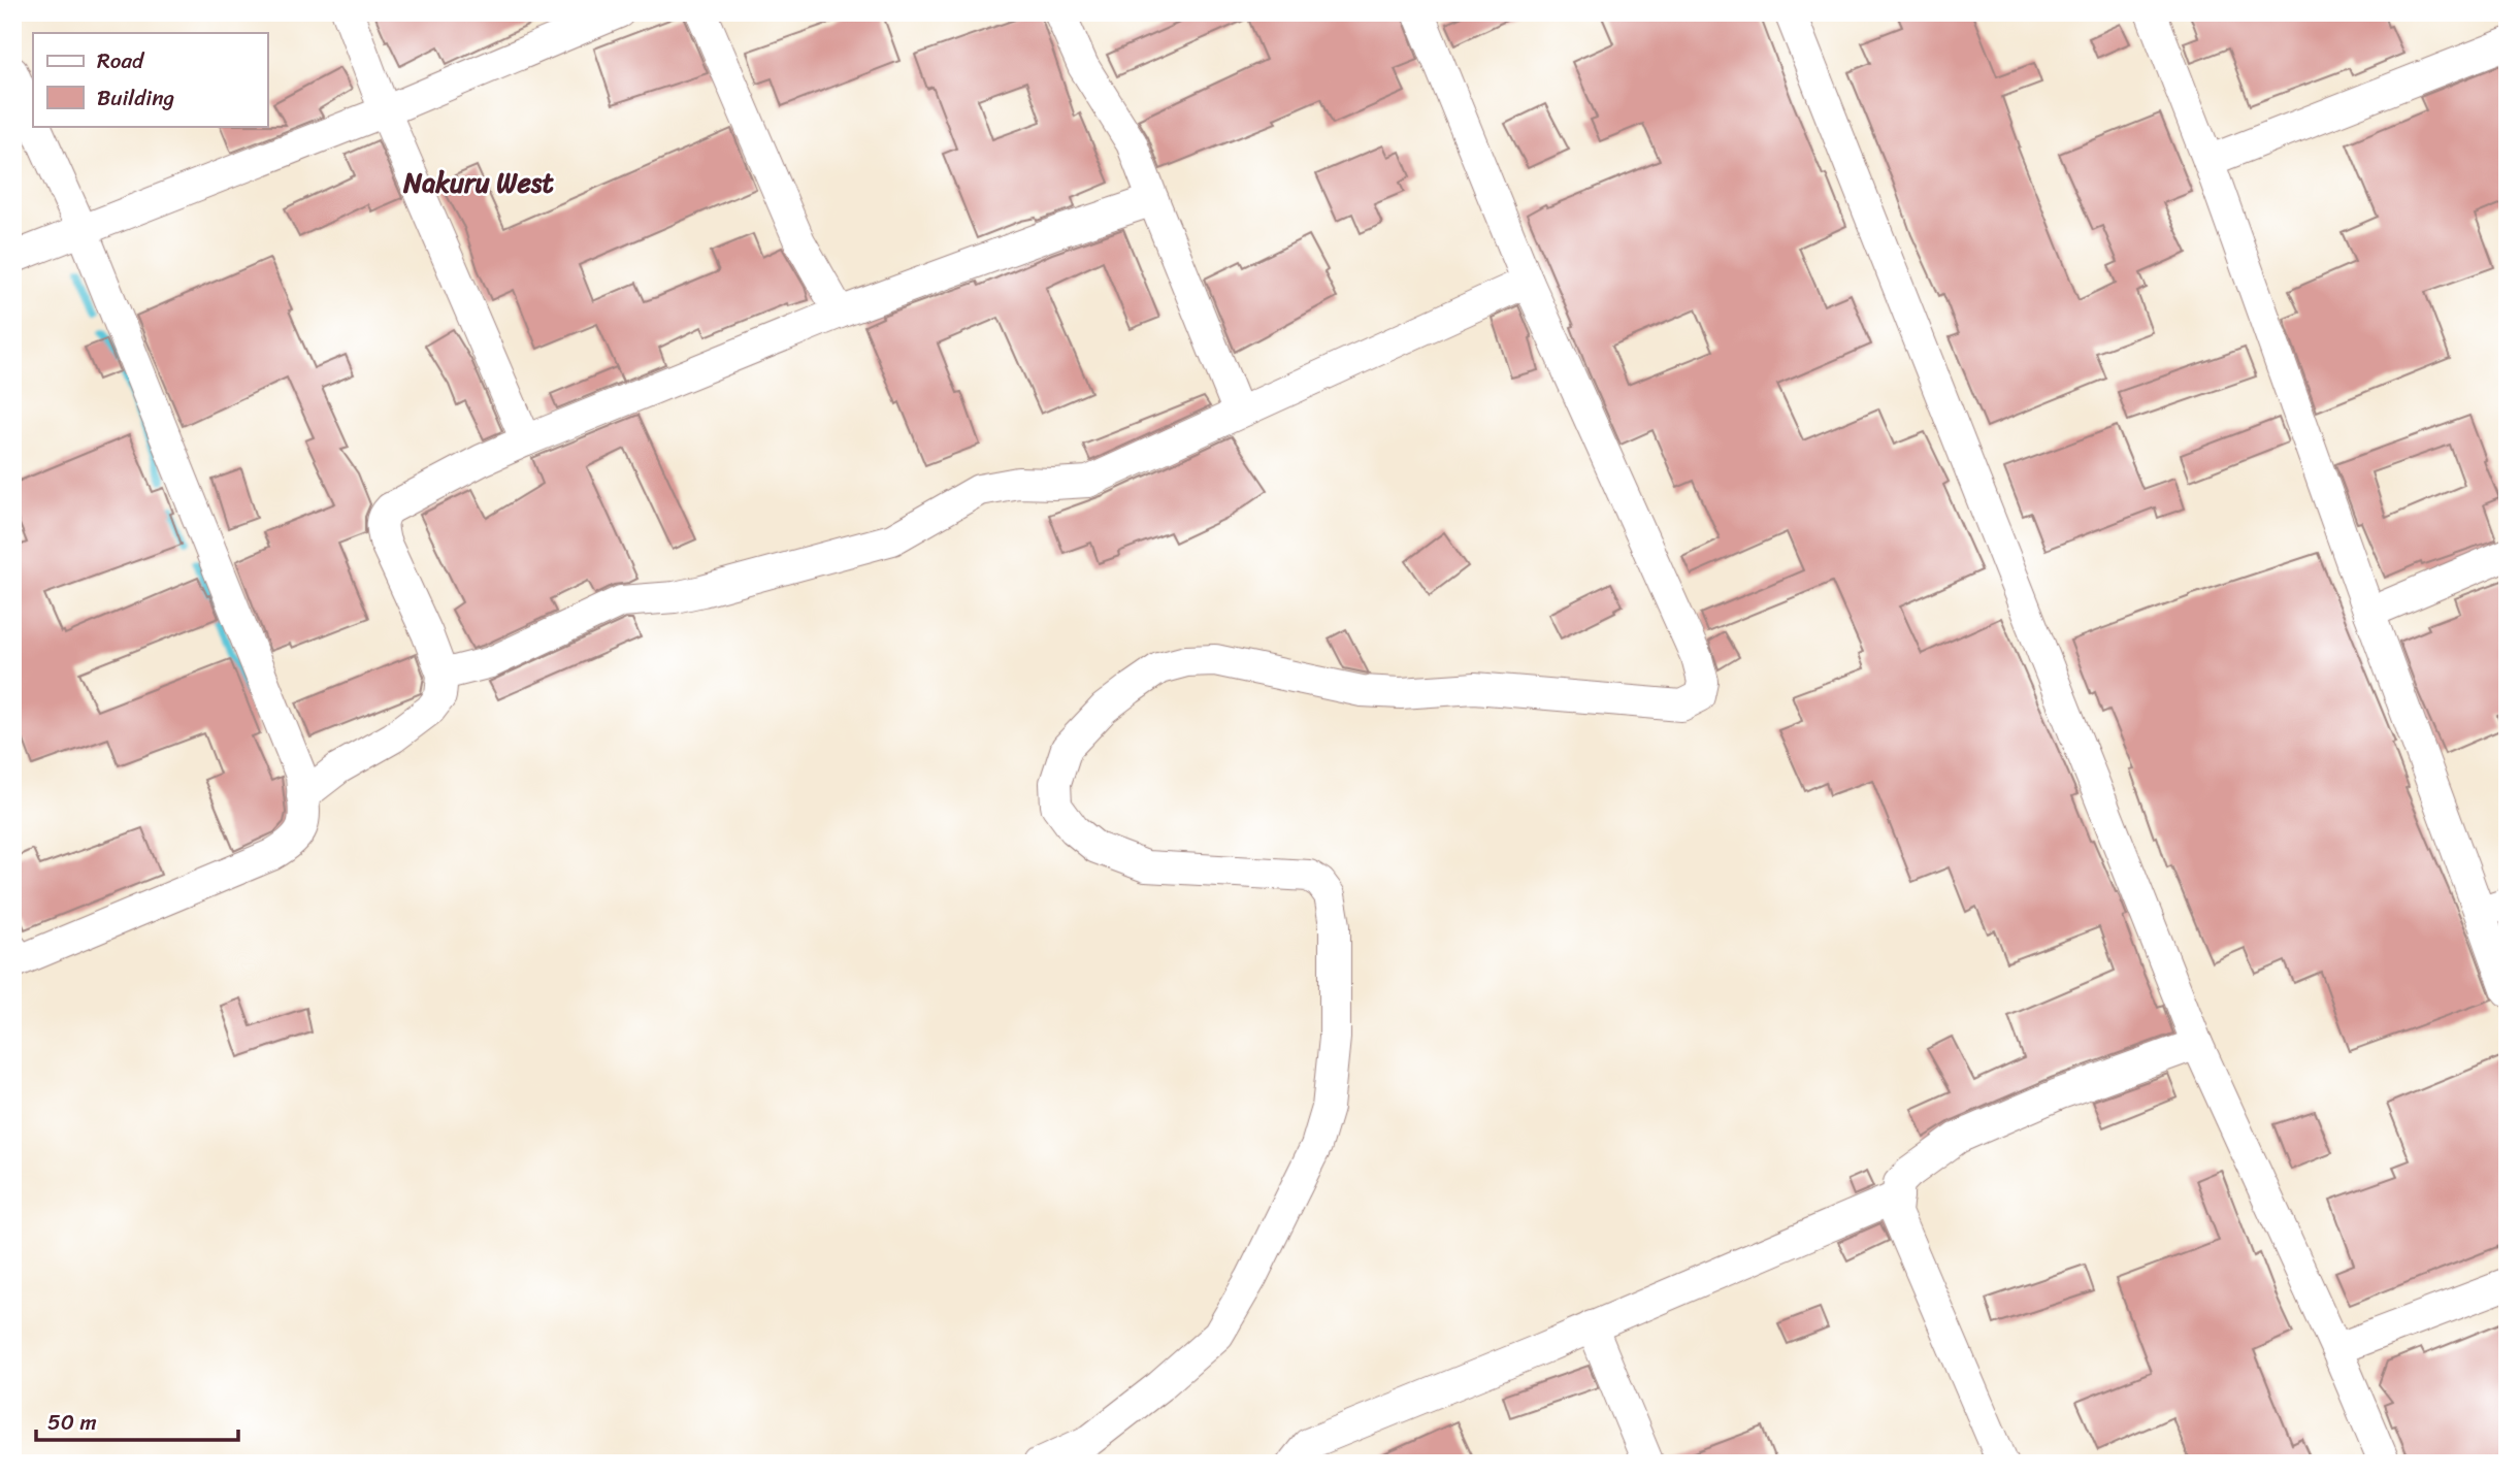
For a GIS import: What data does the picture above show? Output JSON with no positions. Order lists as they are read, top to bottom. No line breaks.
{"districts":["Nakuru West"],"legend":["Road","Building"],"scale_bar":"50 m"}
